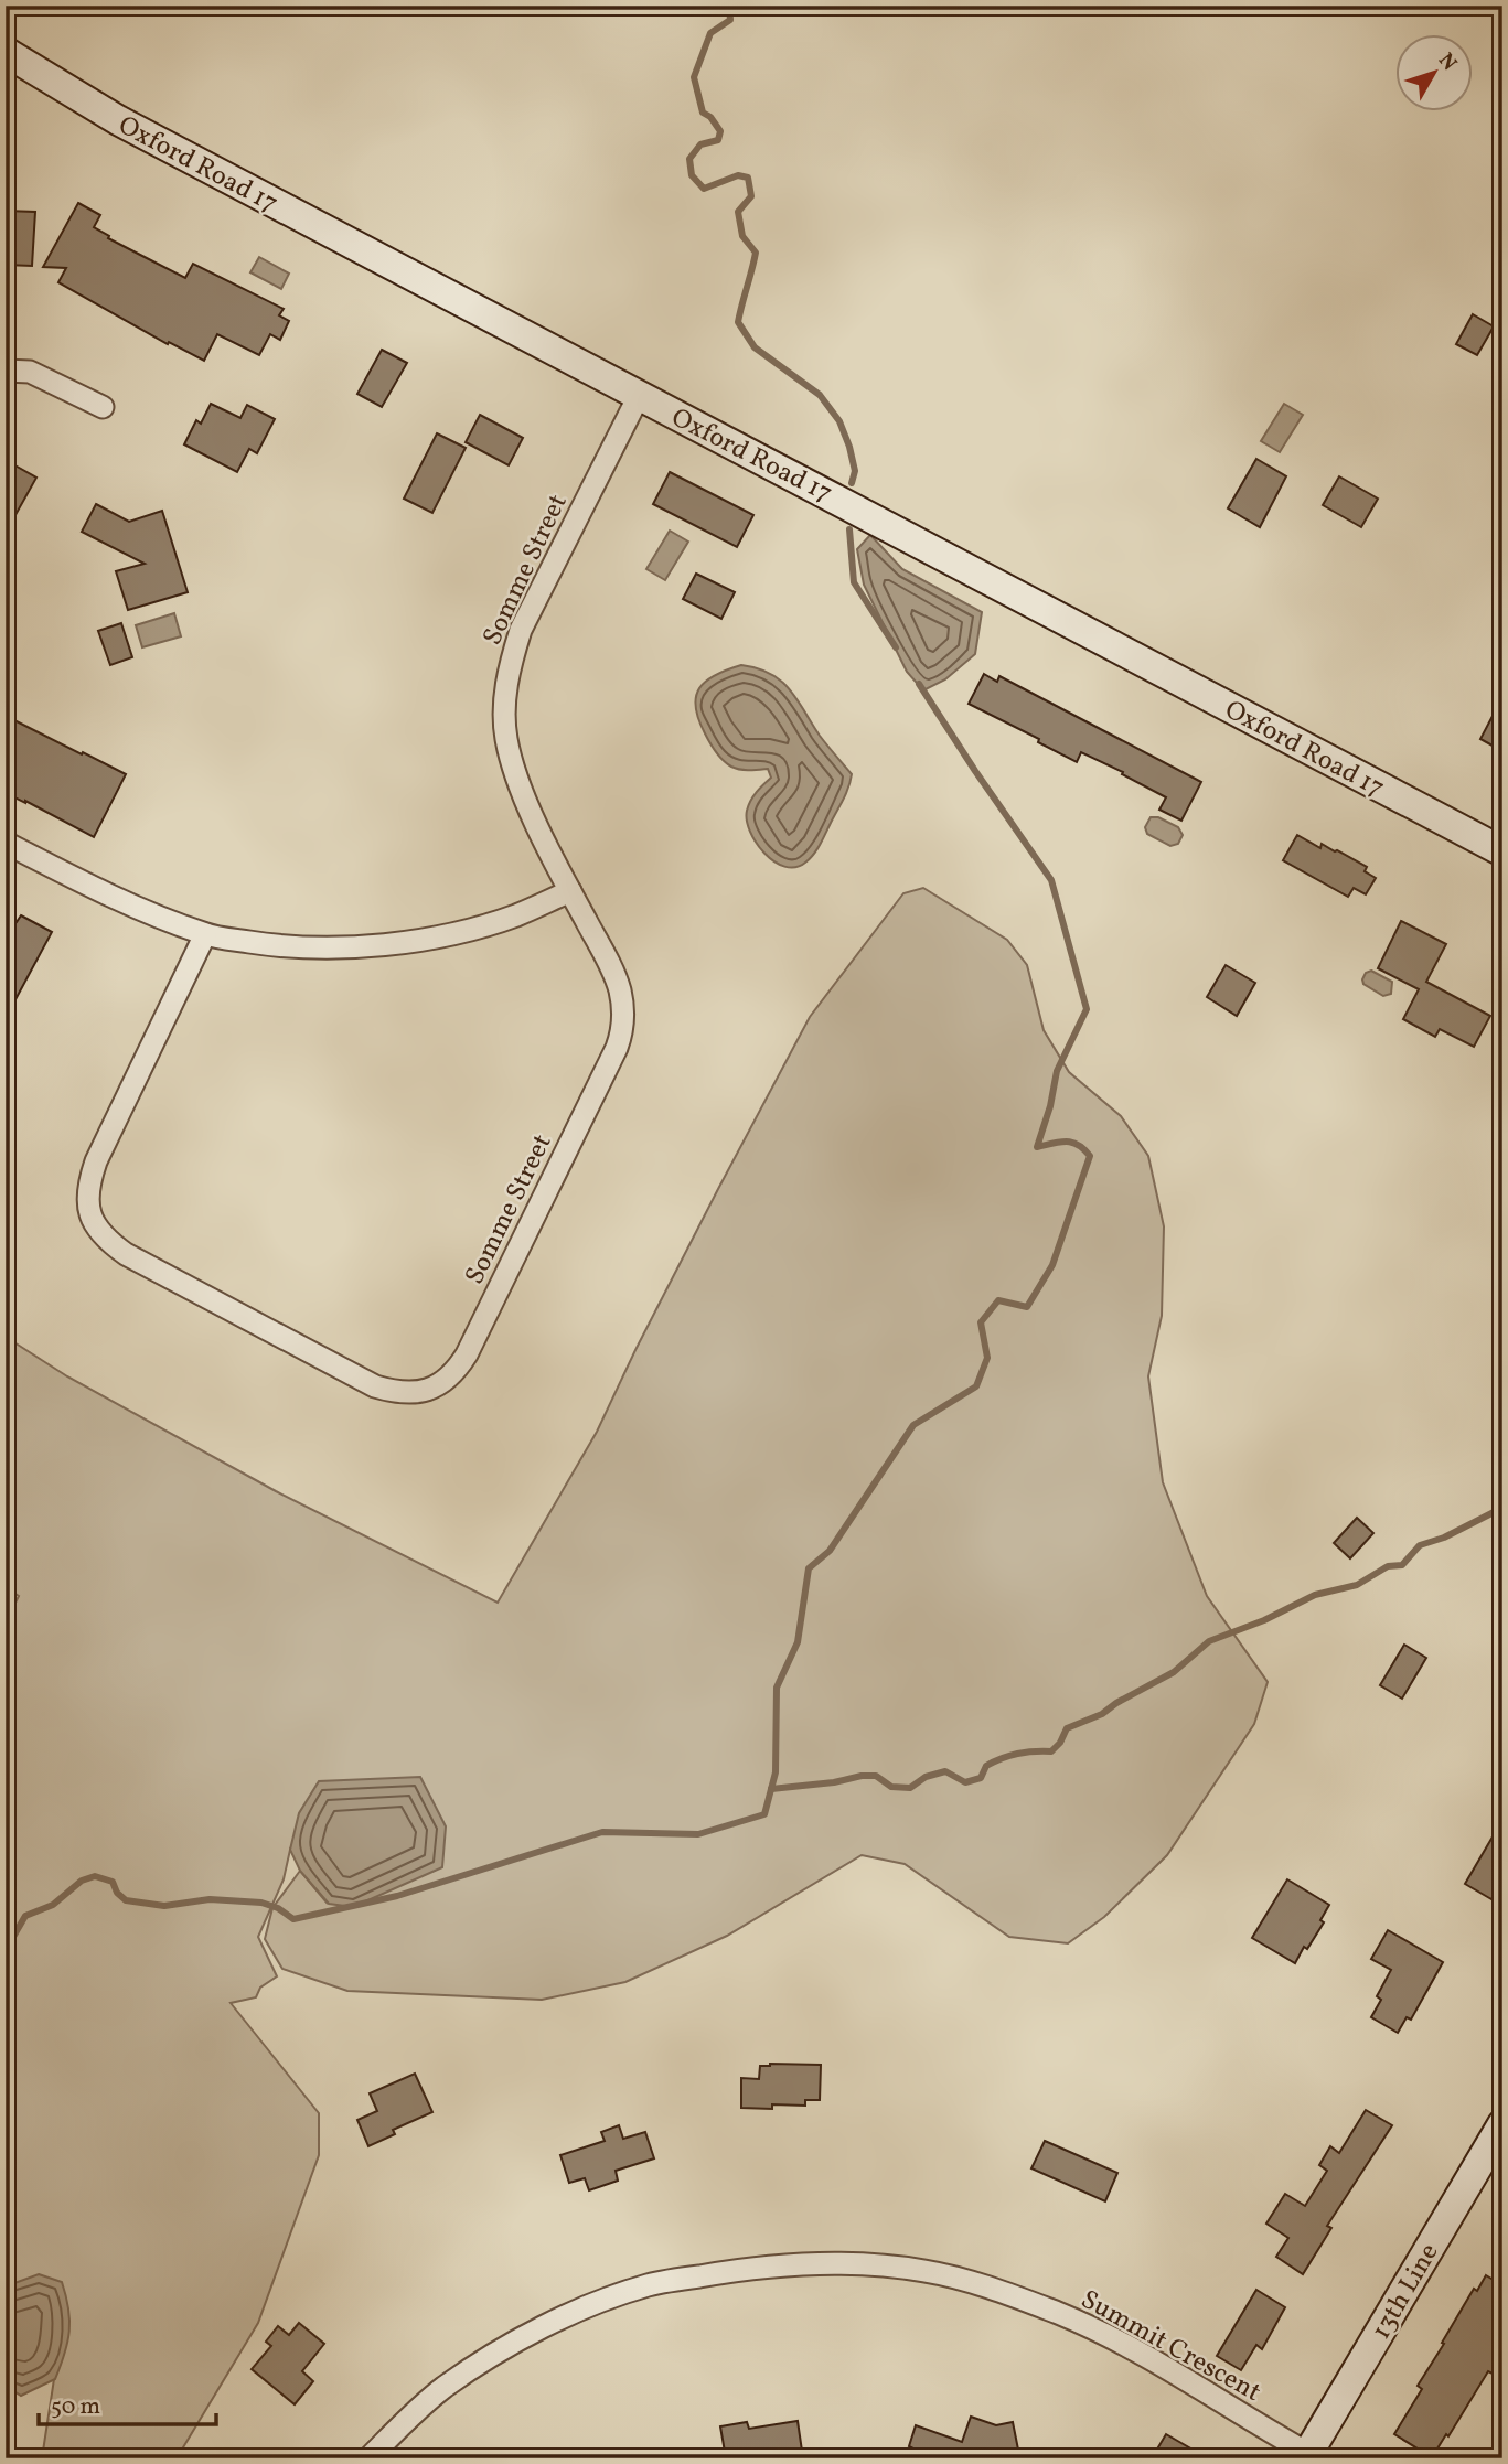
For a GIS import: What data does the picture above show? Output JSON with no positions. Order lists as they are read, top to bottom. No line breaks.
{"streets":{"main road":["Oxford Road 17","13th Line"],"street":["Somme Street","Summit Crescent"]},"crossings":[["Oxford Road 17","Somme Street"],["13th Line","Summit Crescent"]],"scale_bar":"50 m","north":"top right"}
